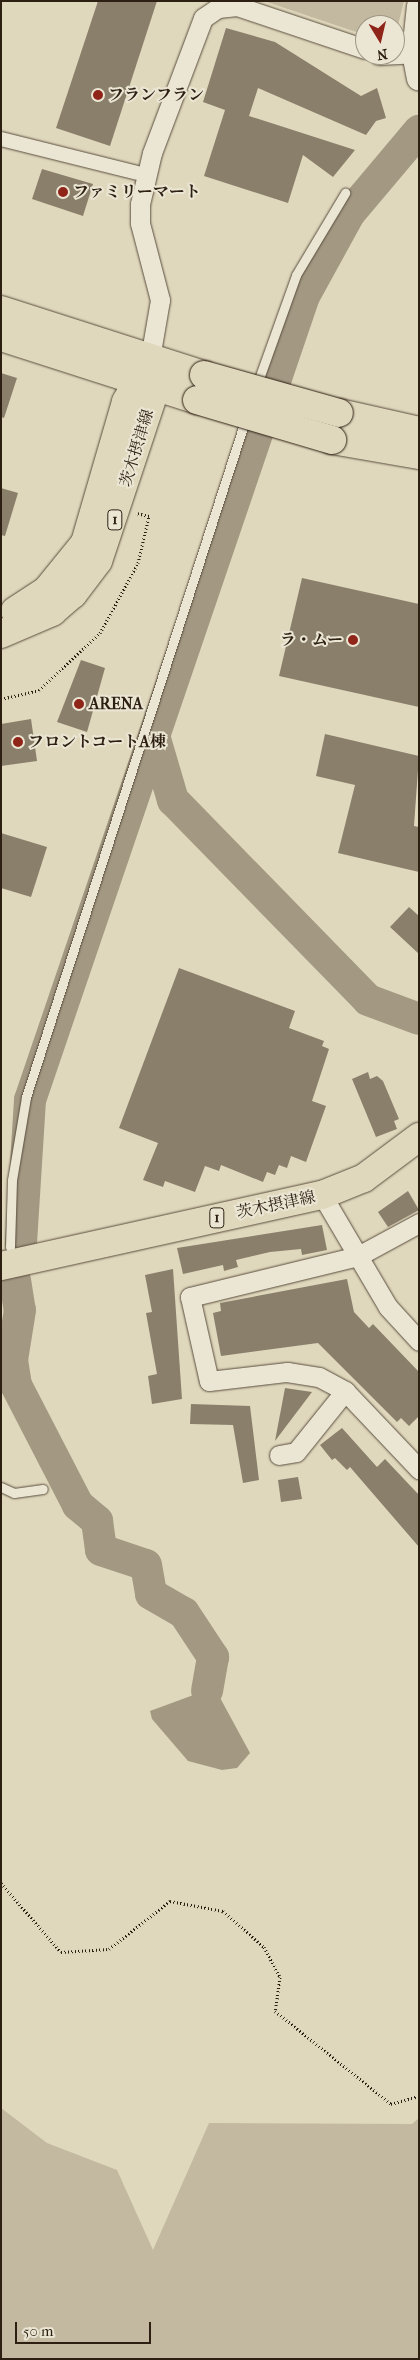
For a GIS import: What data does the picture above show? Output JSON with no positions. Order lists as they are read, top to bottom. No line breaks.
{"streets":{"main road":["茨木摂津線","1"]},"places":["フランフラン","ファミリーマート","ラ・ムー","ARENA","フロントコートA棟"],"scale_bar":"50 m","north":"bottom"}
